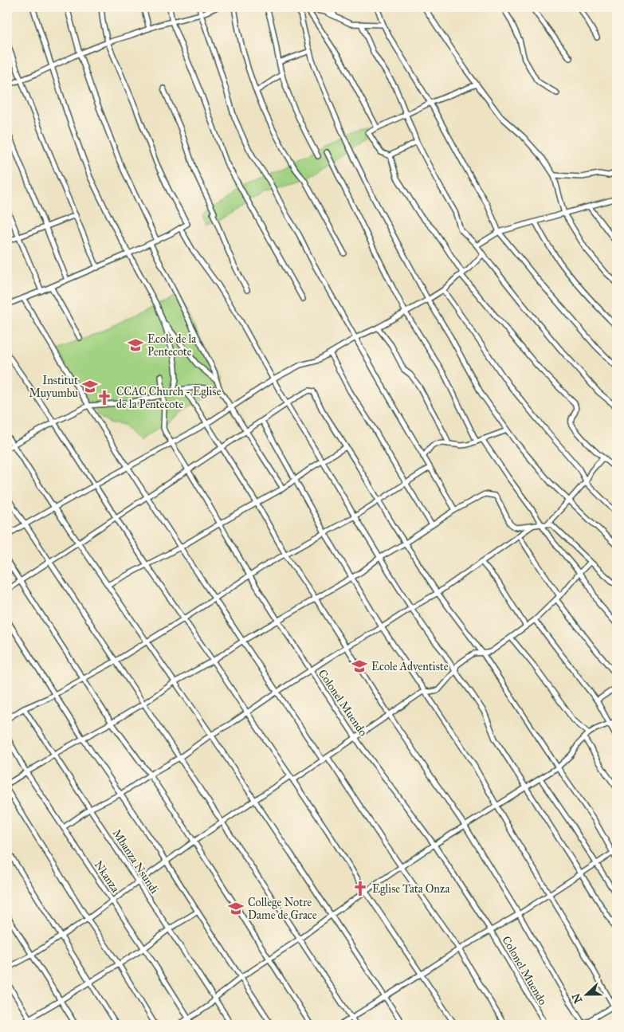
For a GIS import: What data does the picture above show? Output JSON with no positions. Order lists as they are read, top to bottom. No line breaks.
{"streets":{"street":["Colonel Muendo","Mbanza Nsundi","Nkanza"]},"places":{"school or university":["Ecole de la Pentecote","Institut Muyumbu","Ecole Adventiste","College Notre Dame de Grace"],"church":["CCAC Church - Eglise de la Pentecote","Eglise Tata Onza"]},"north":"left"}
